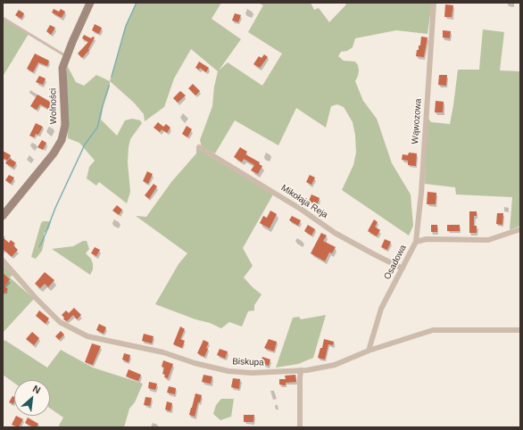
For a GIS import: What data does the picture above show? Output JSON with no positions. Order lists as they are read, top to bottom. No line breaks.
{"streets":{"street":["Wolności","Wąwozowa","Mikołaja Reja","Osadowa","Biskupa"]},"crossings":[["Wąwozowa","Osadowa"],["Mikołaja Reja","Osadowa"],["Osadowa","Biskupa"]],"north":"top right"}
